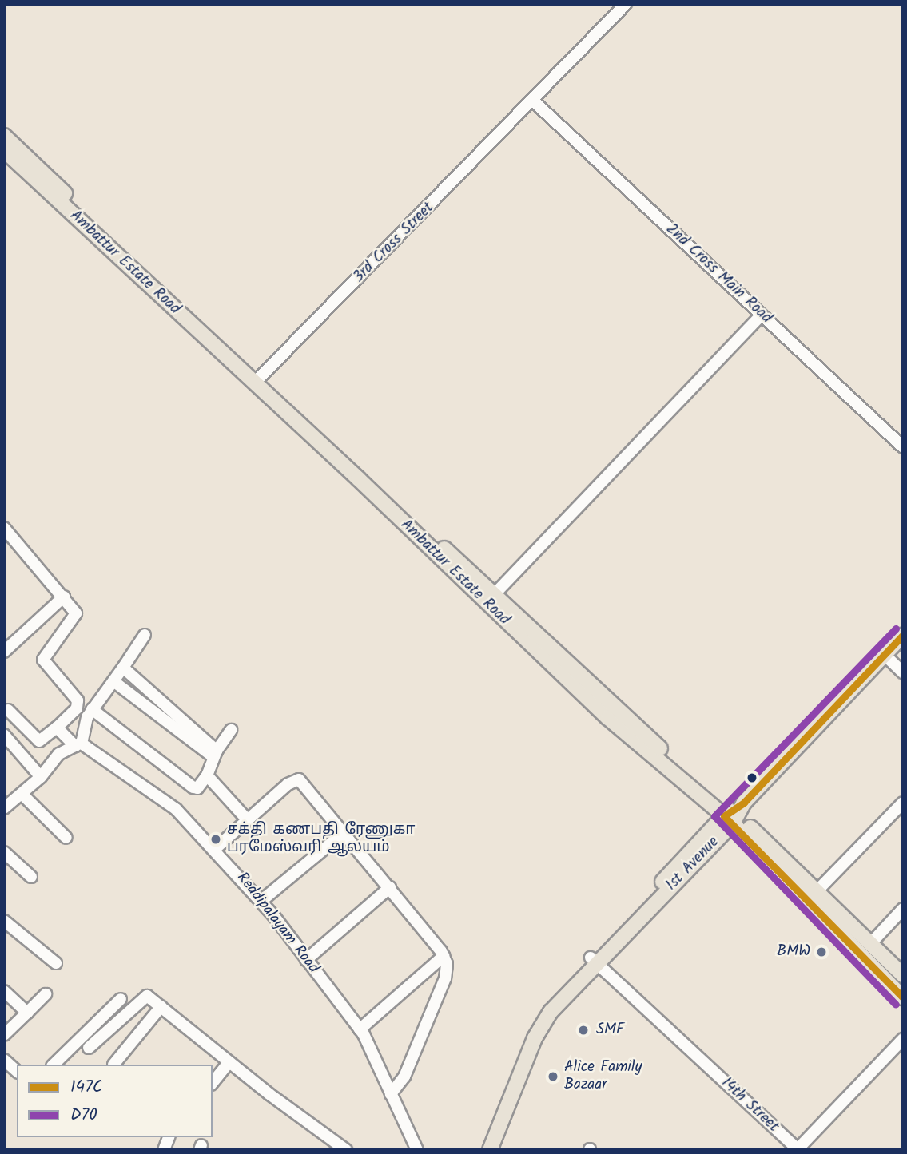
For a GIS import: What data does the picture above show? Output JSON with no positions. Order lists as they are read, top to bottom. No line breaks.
{"streets":{"main road":["Ambattur Estate Road","1st Avenue"],"street":["3rd Cross Street","2nd Cross Main Road","Reddipalayam Road","14th Street"]},"crossings":[["3rd Cross Street","Ambattur Estate Road"],["3rd Cross Street","2nd Cross Main Road"],["Ambattur Estate Road","1st Avenue"],["1st Avenue","14th Street"]],"places":["சக்தி கணபதி ரேணுகா பரமேஸ்வரி ஆலயம்","BMW","SMF","Alice Family Bazaar"],"lines":["transit line D70","transit line 147C"],"legend":["147C","D70"]}
